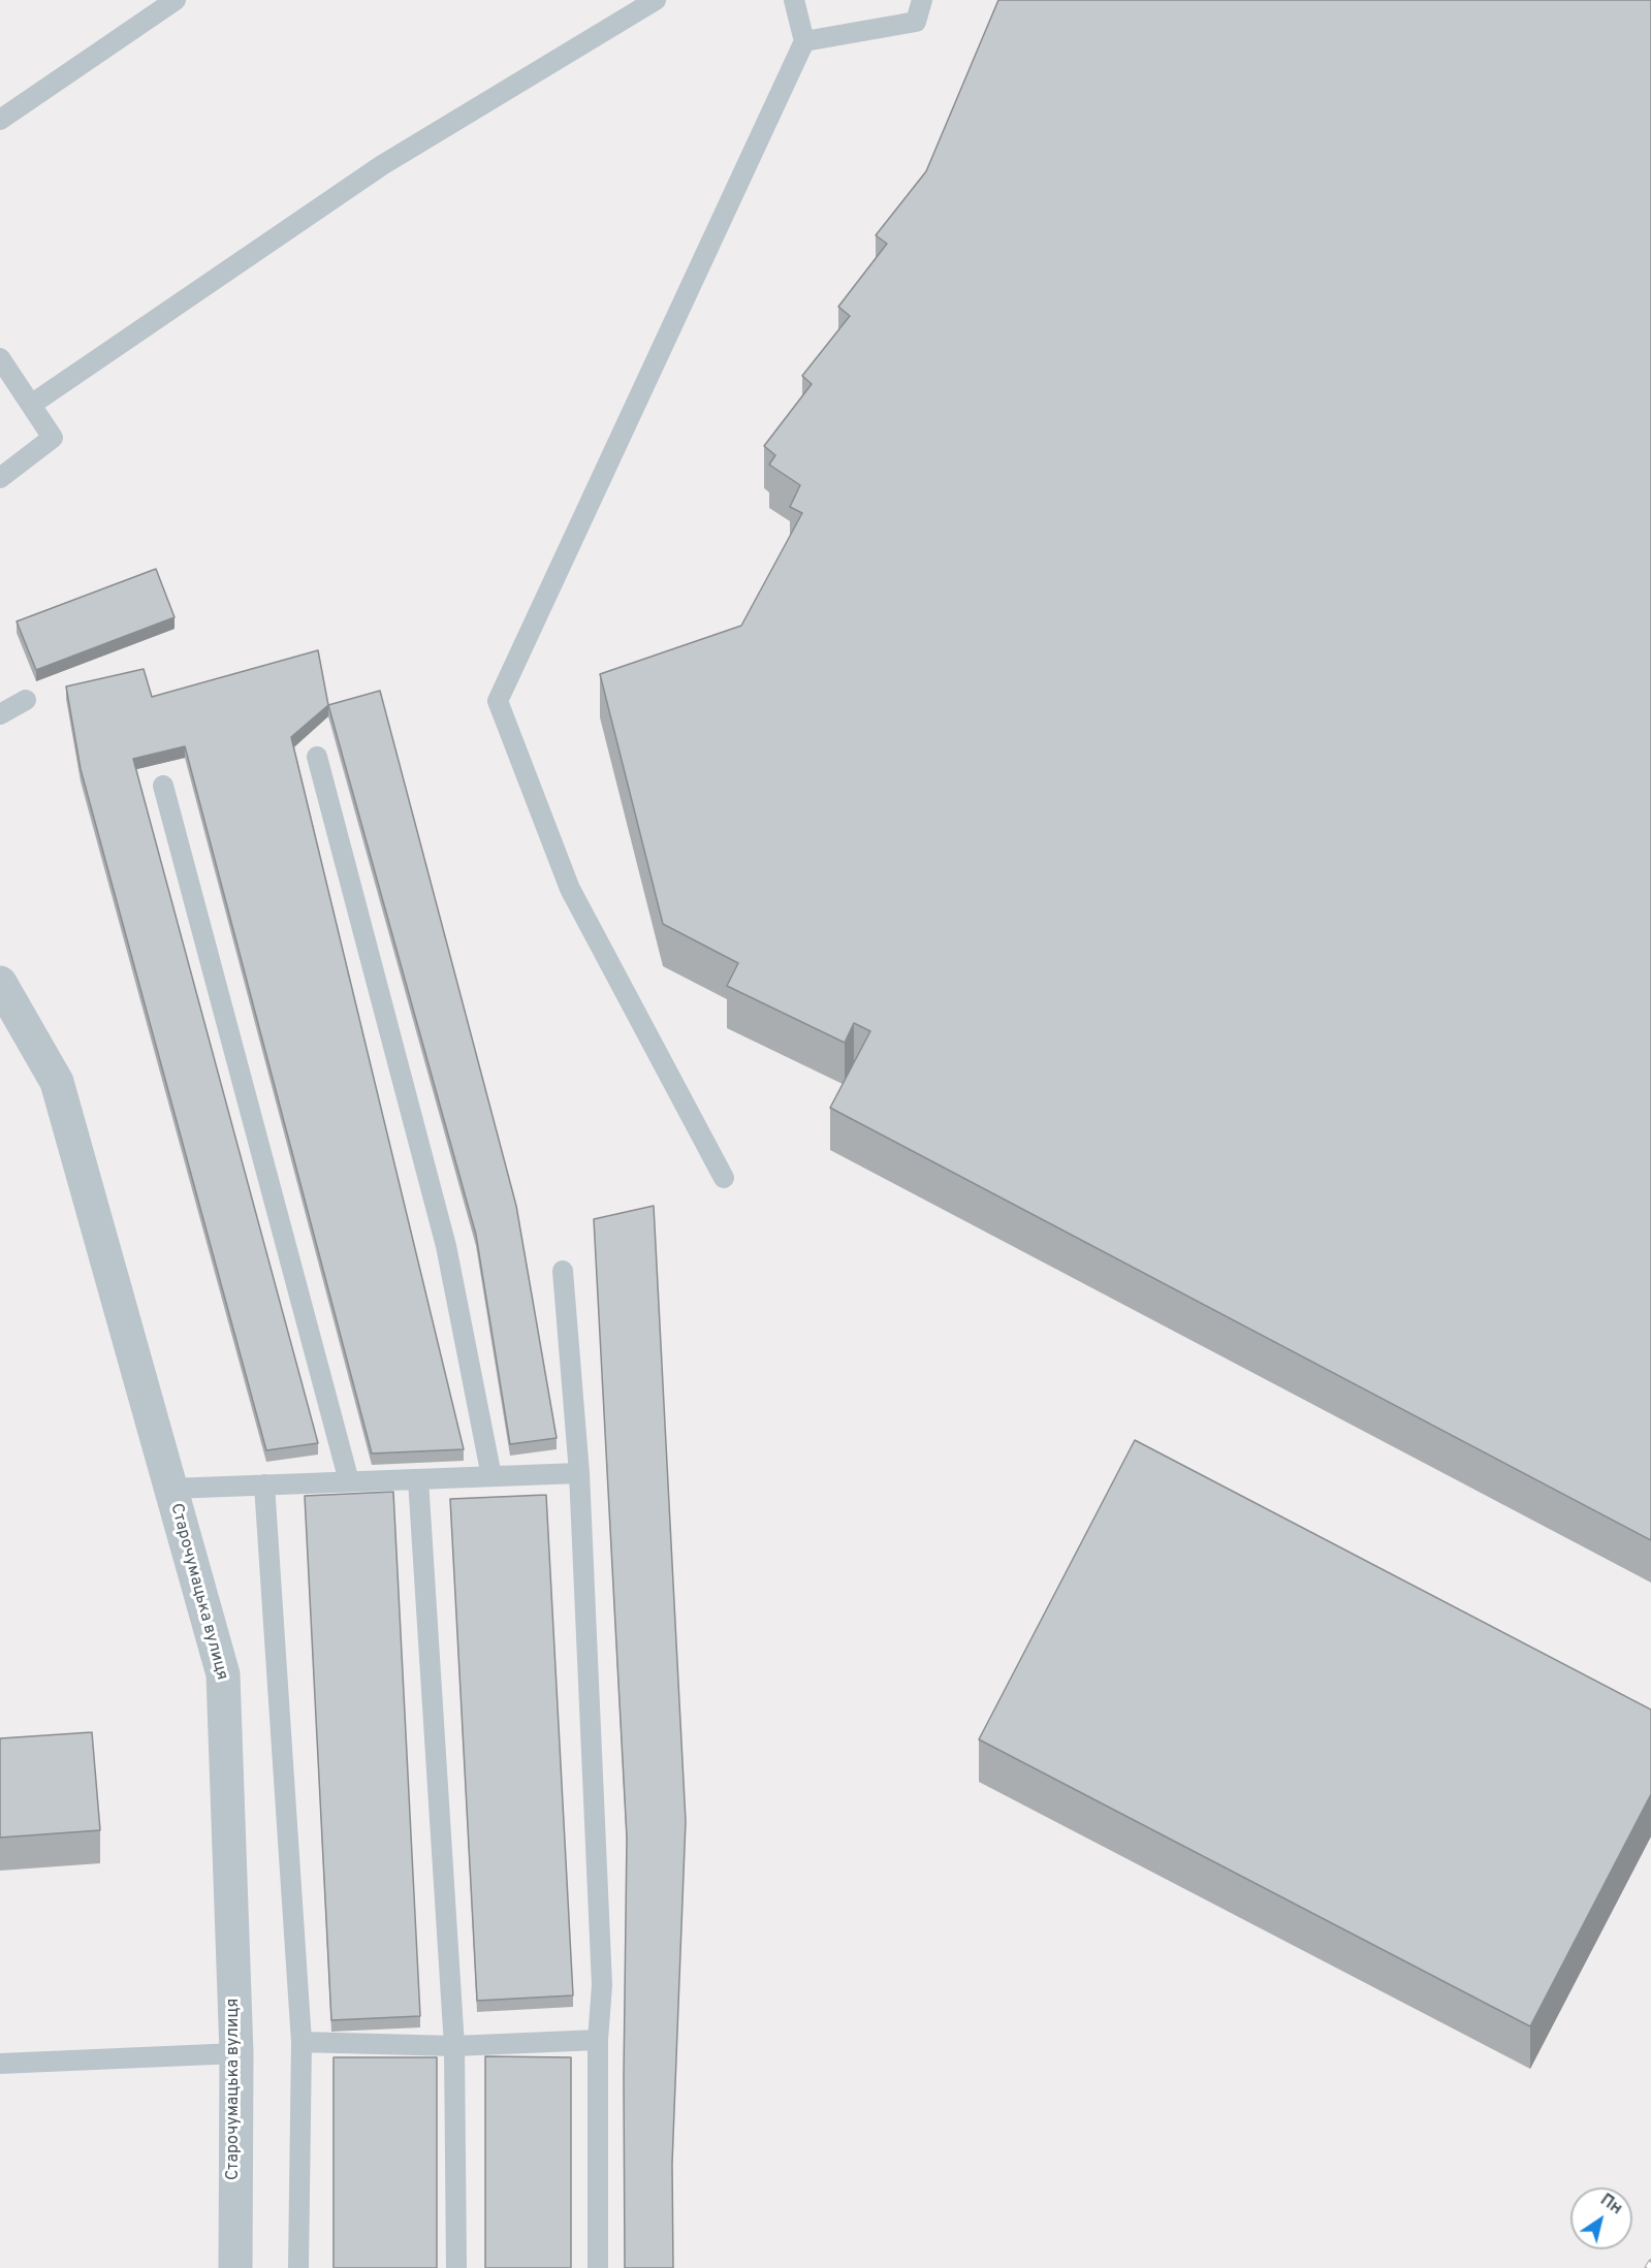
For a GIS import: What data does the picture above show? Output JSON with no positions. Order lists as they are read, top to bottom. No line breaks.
{"streets":{"street":["Старочумацька вулиця"]},"north":"top right"}
